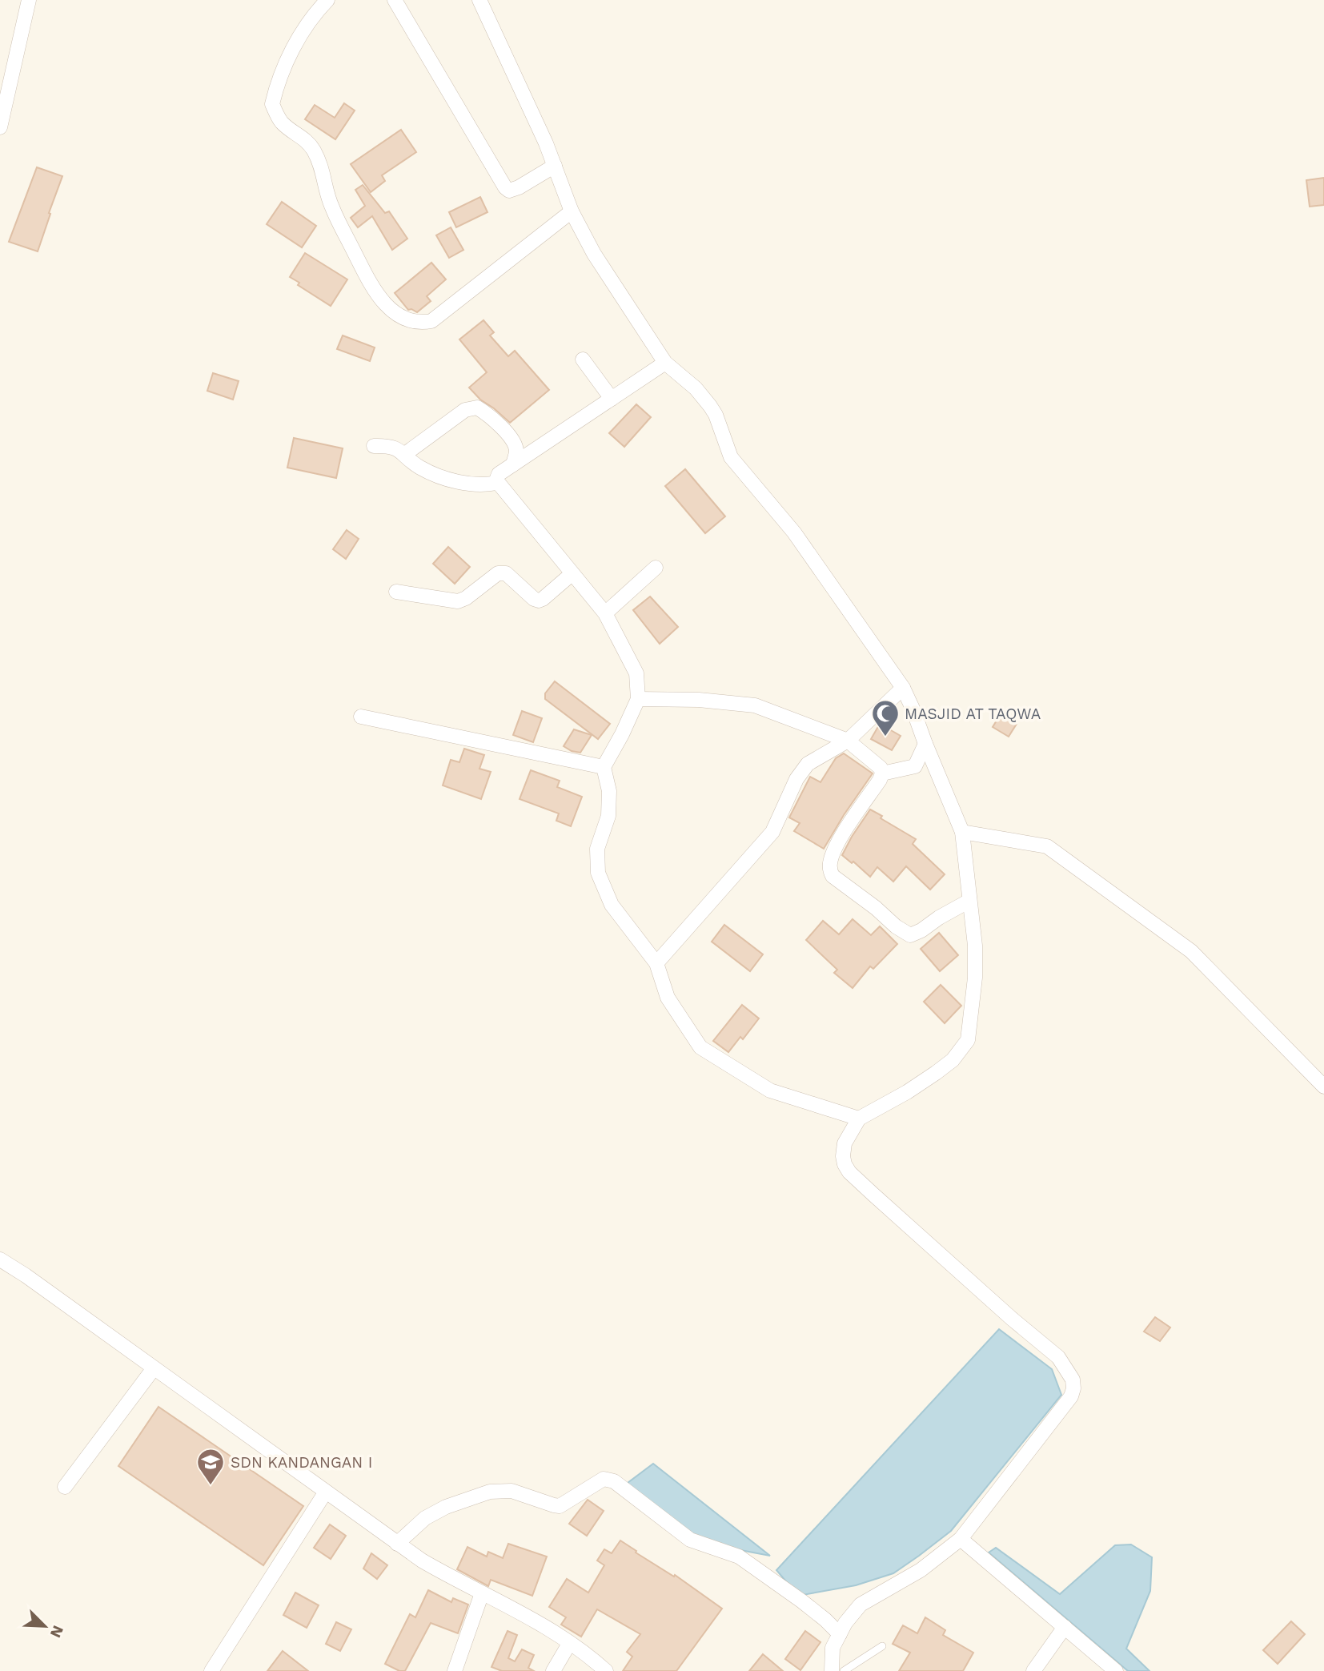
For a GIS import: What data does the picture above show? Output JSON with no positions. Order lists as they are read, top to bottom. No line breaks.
{"places":{"mosque":["MASJID AT TAQWA"],"school or university":["SDN KANDANGAN I"]},"north":"bottom right"}
